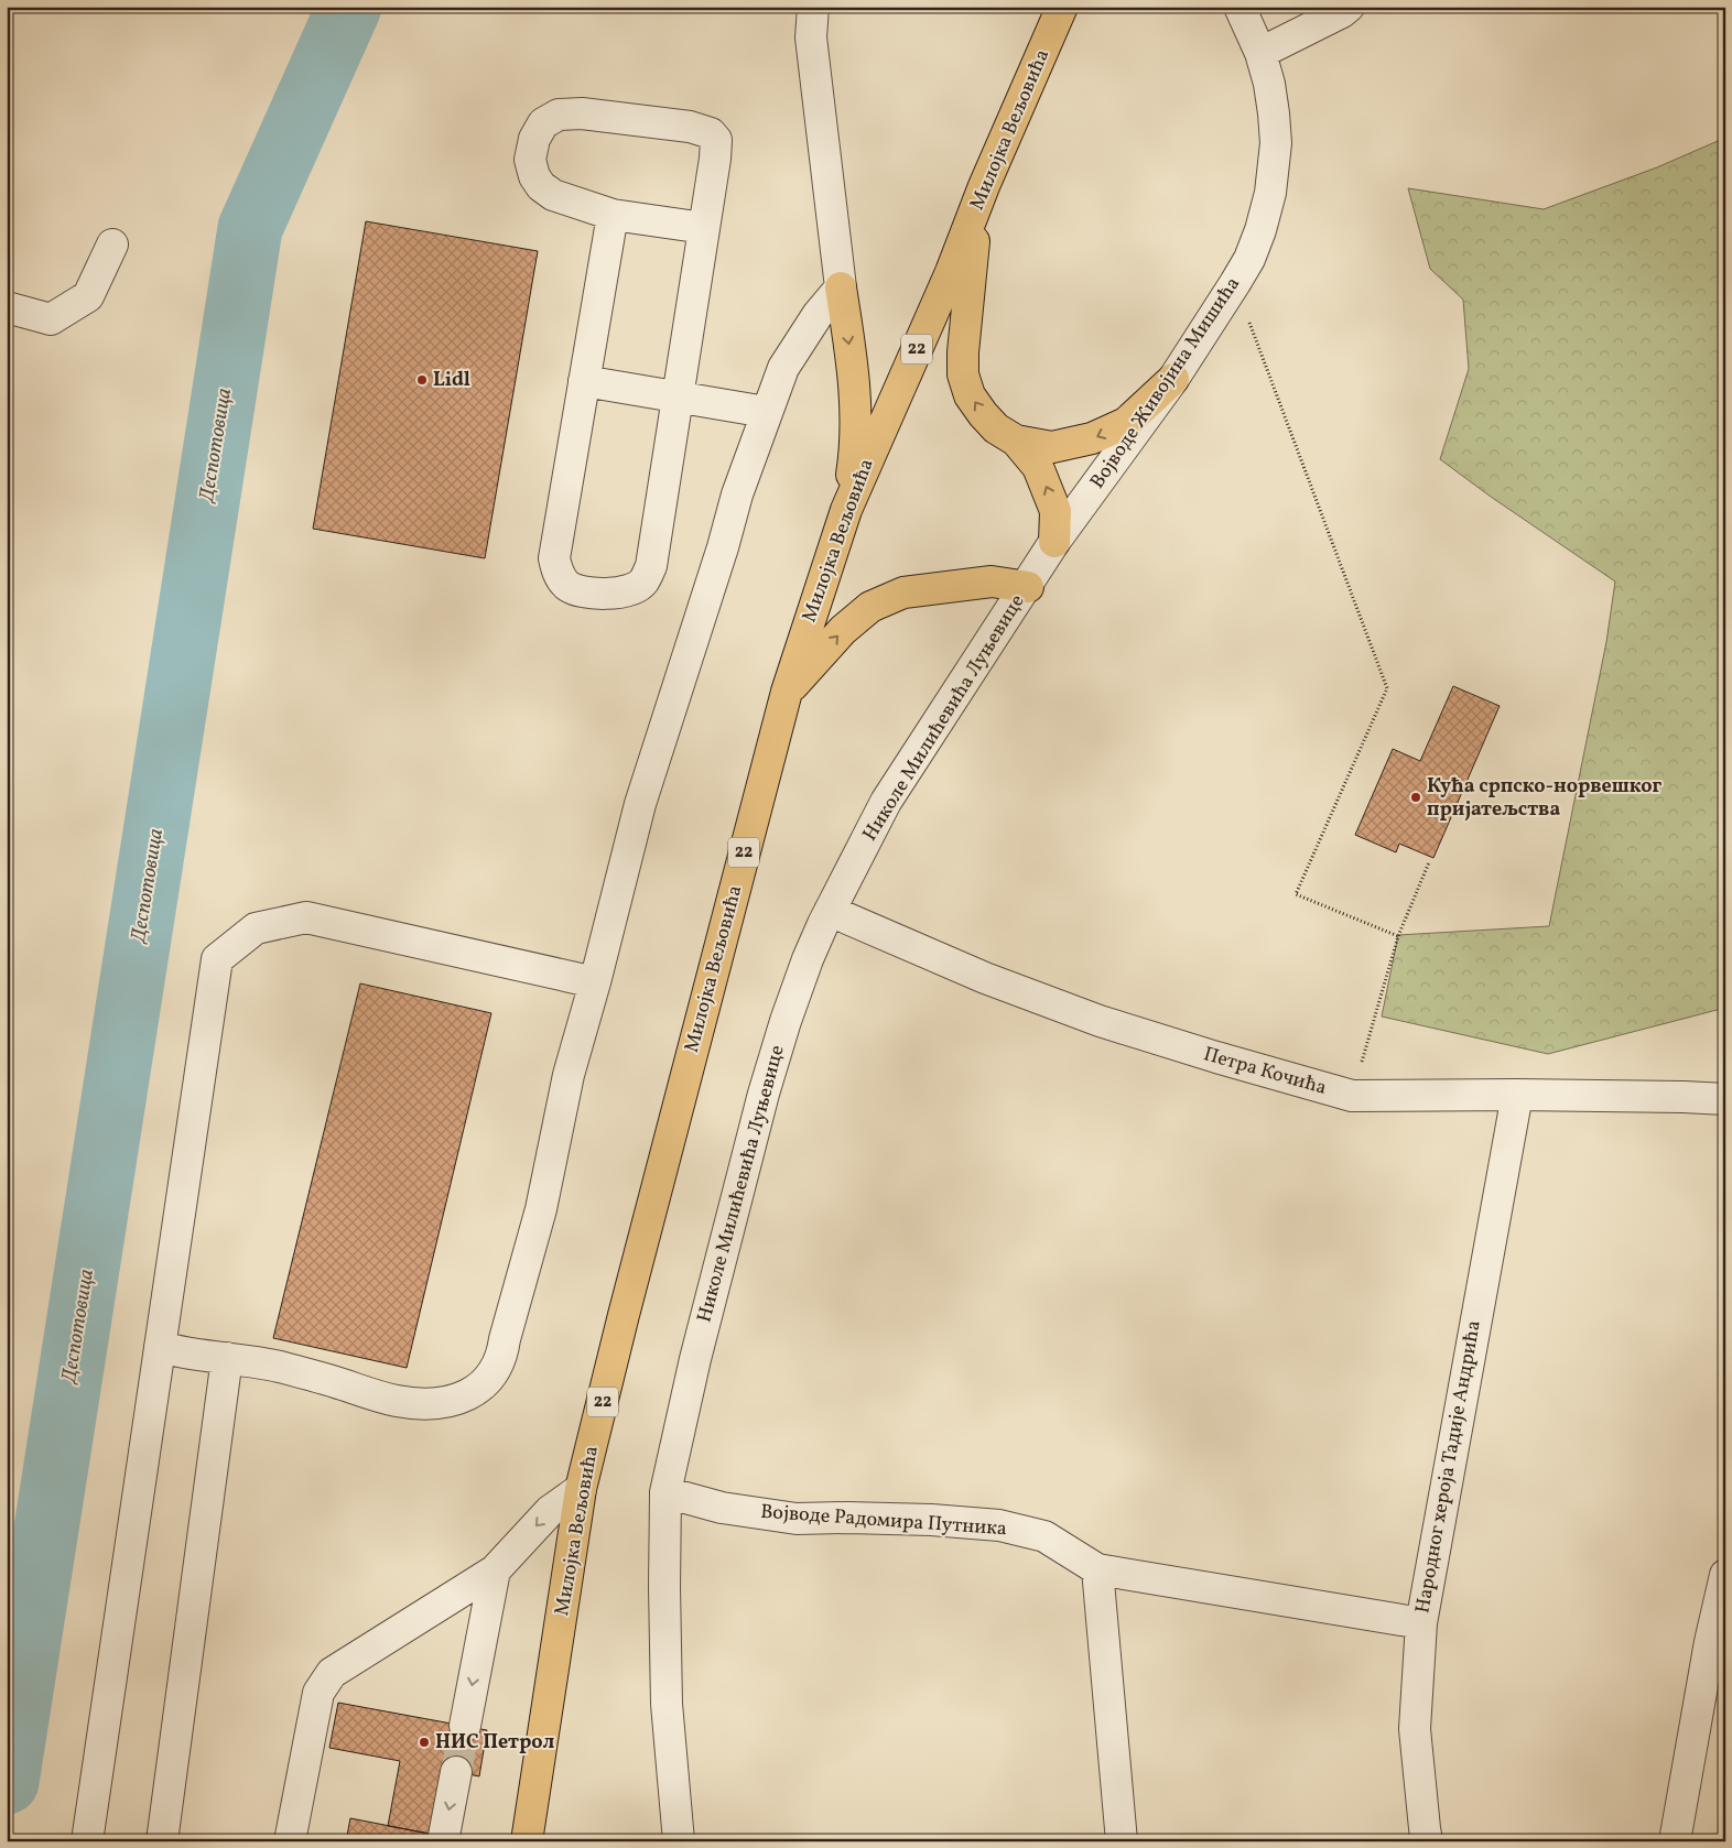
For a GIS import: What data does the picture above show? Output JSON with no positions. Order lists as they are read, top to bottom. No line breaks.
{"streets":{"main road":["Милојка Вељовића","22"],"street":["Војводе Живојина Мишића","Николе Милићевића Луњевице","Петра Кочића","Народног хероја Тадије Андрића","Војводе Радомира Путника"]},"crossings":[["Војводе Живојина Мишића","Николе Милићевића Луњевице"],["Николе Милићевића Луњевице","Петра Кочића"],["Николе Милићевића Луњевице","Војводе Радомира Путника"],["Петра Кочића","Народног хероја Тадије Андрића"],["Народног хероја Тадије Андрића","Војводе Радомира Путника"]],"water":["Деспотовица"],"places":["Lidl","Кућа српско-норвешког пријатељства","НИС Петрол"]}
